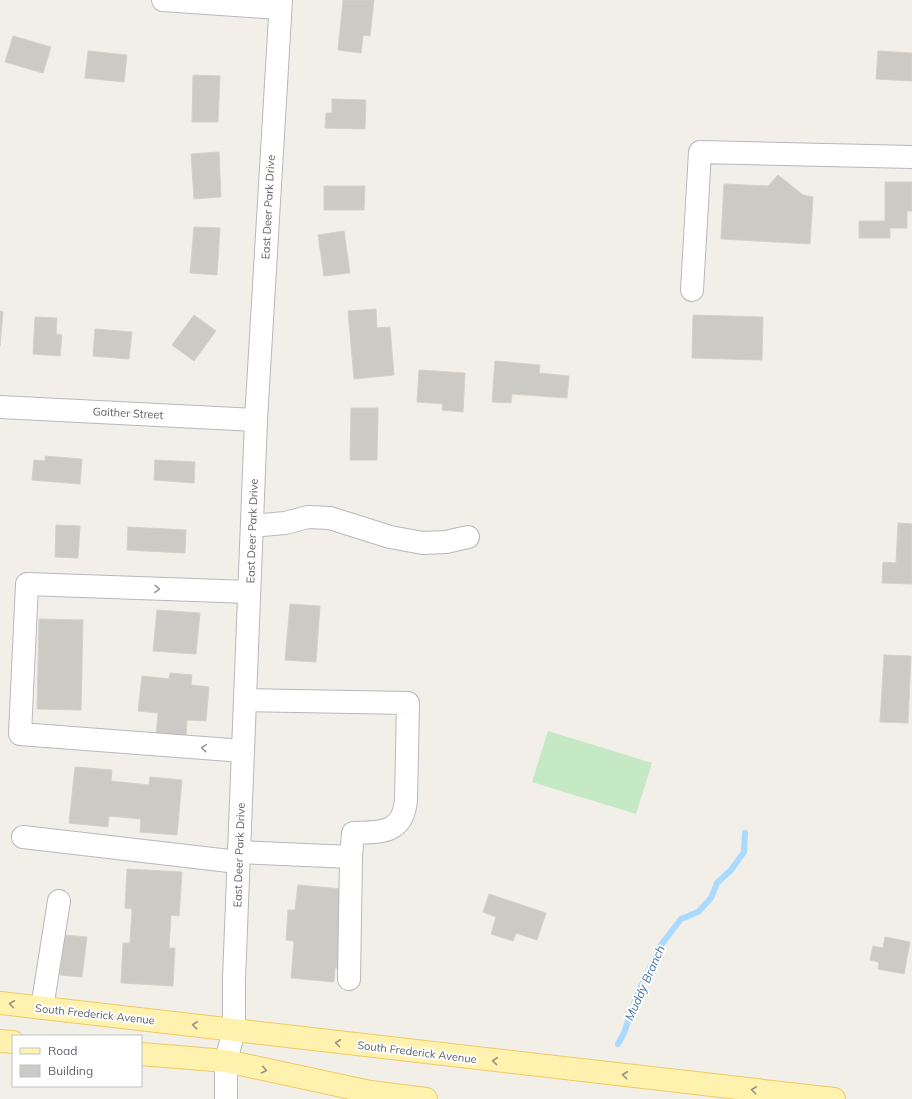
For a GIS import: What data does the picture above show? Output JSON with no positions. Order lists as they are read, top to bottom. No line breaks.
{"streets":{"main road":["South Frederick Avenue"],"street":["East Deer Park Drive","Gaither Street"]},"crossings":[["East Deer Park Drive","Gaither Street"],["East Deer Park Drive","South Frederick Avenue"]],"water":["Muddy Branch"],"legend":["Road","Building"]}
